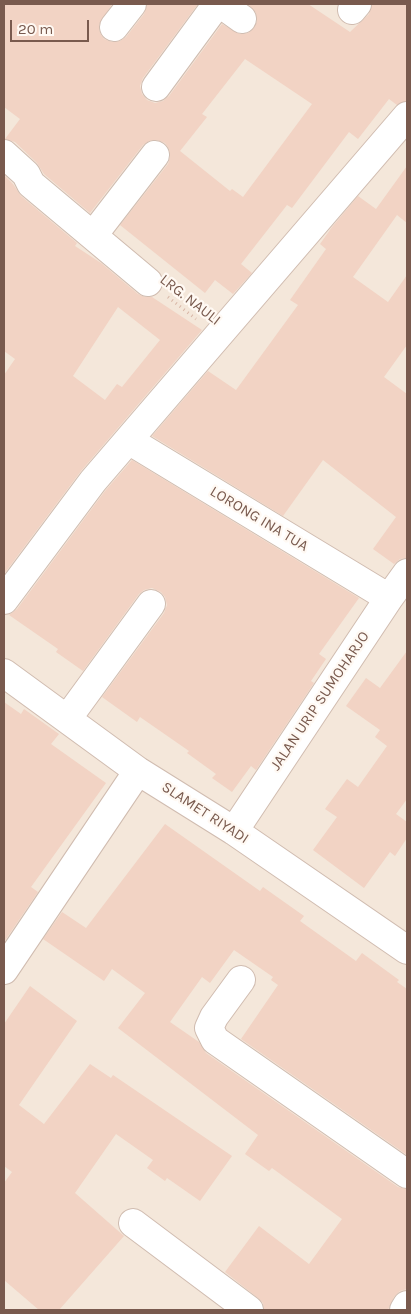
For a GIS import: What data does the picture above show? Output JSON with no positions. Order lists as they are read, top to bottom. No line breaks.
{"streets":{"street":["LORONG INA TUA","JALAN URIP SUMOHARJO","SLAMET RIYADI"],"path":["LRG. NAULI"]},"crossings":[["LORONG INA TUA","JALAN URIP SUMOHARJO"],["JALAN URIP SUMOHARJO","SLAMET RIYADI"]],"scale_bar":"20 m"}
